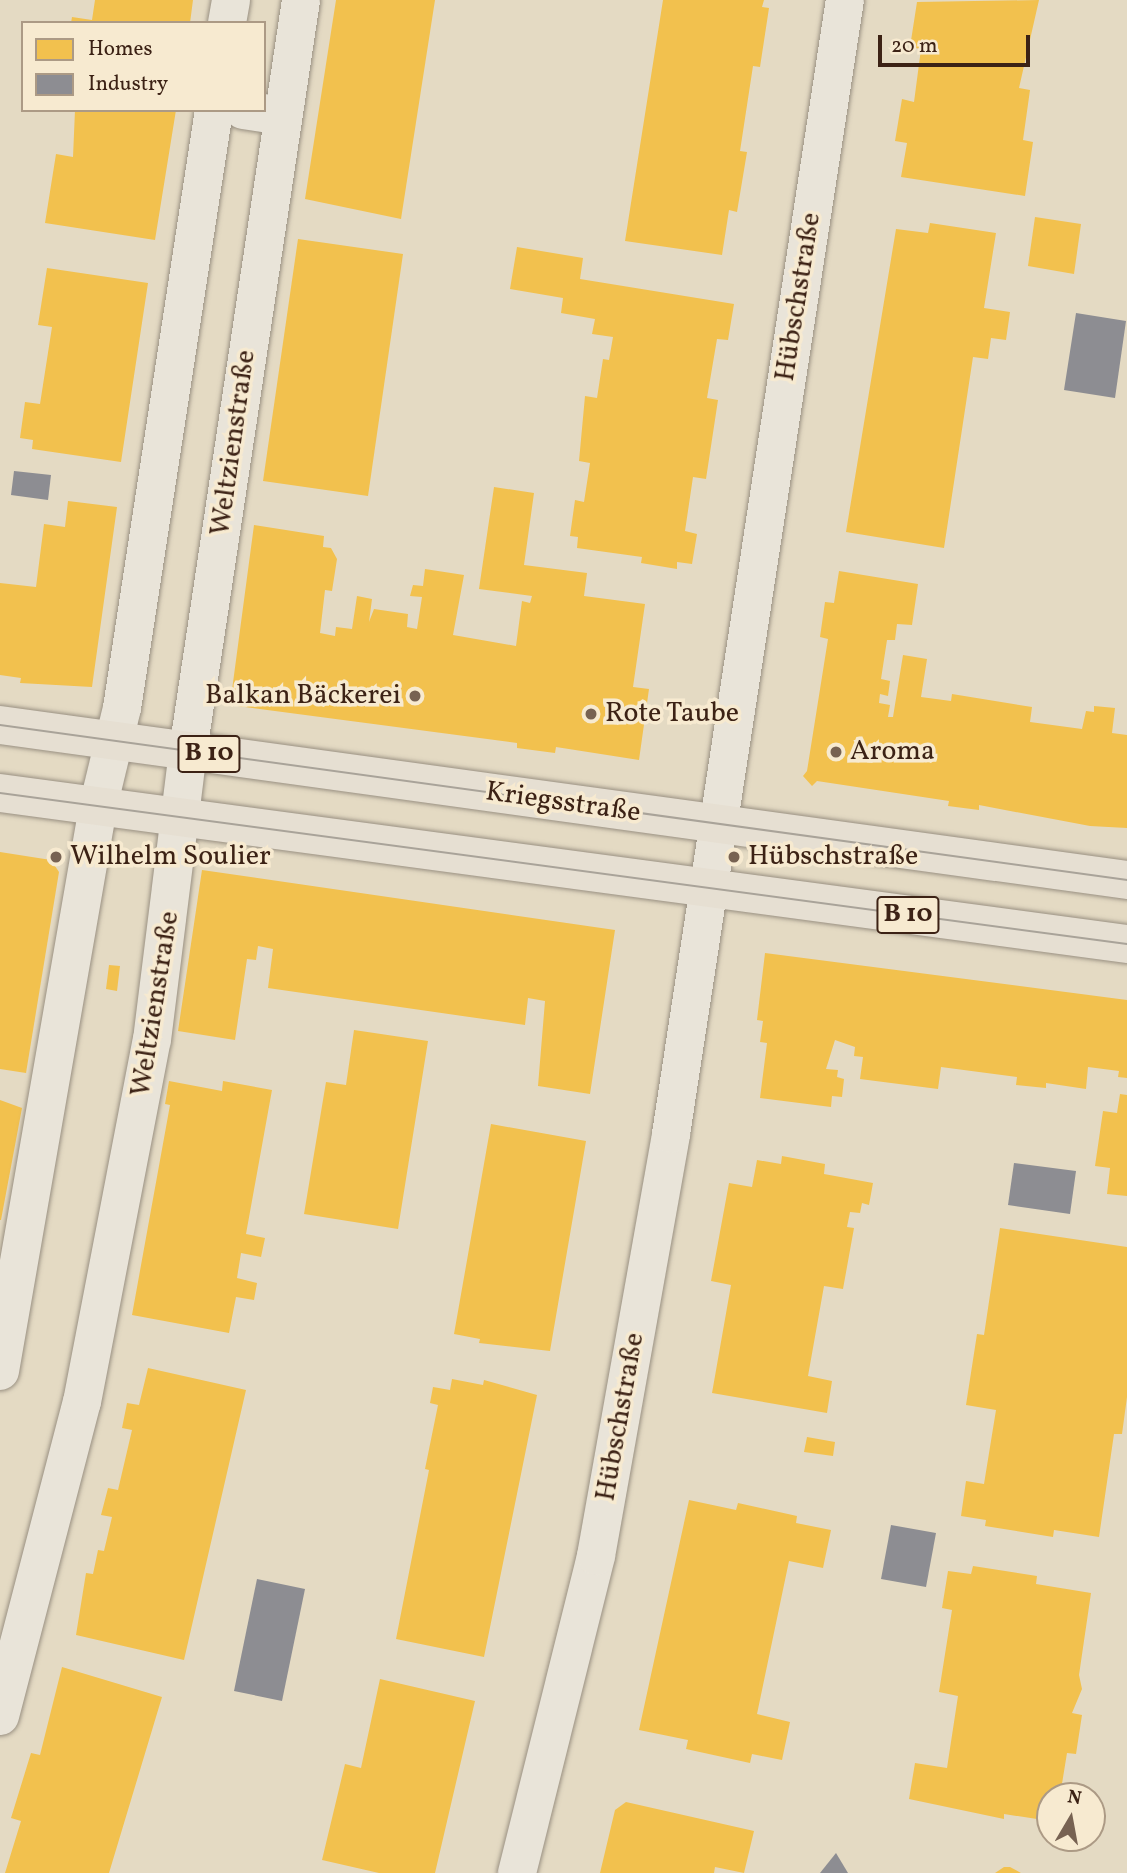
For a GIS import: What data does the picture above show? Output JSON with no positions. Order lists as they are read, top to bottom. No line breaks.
{"streets":{"main road":["B 10","Kriegsstraße"],"street":["Hübschstraße","Weltzienstraße"]},"crossings":[["Hübschstraße","B 10"],["Hübschstraße","Kriegsstraße"],["Weltzienstraße","B 10"],["Weltzienstraße","Kriegsstraße"]],"places":["Balkan Bäckerei","Rote Taube","Aroma","Wilhelm Soulier","Hübschstraße"],"legend":["Homes","Industry"],"scale_bar":"20 m","north":"top"}
